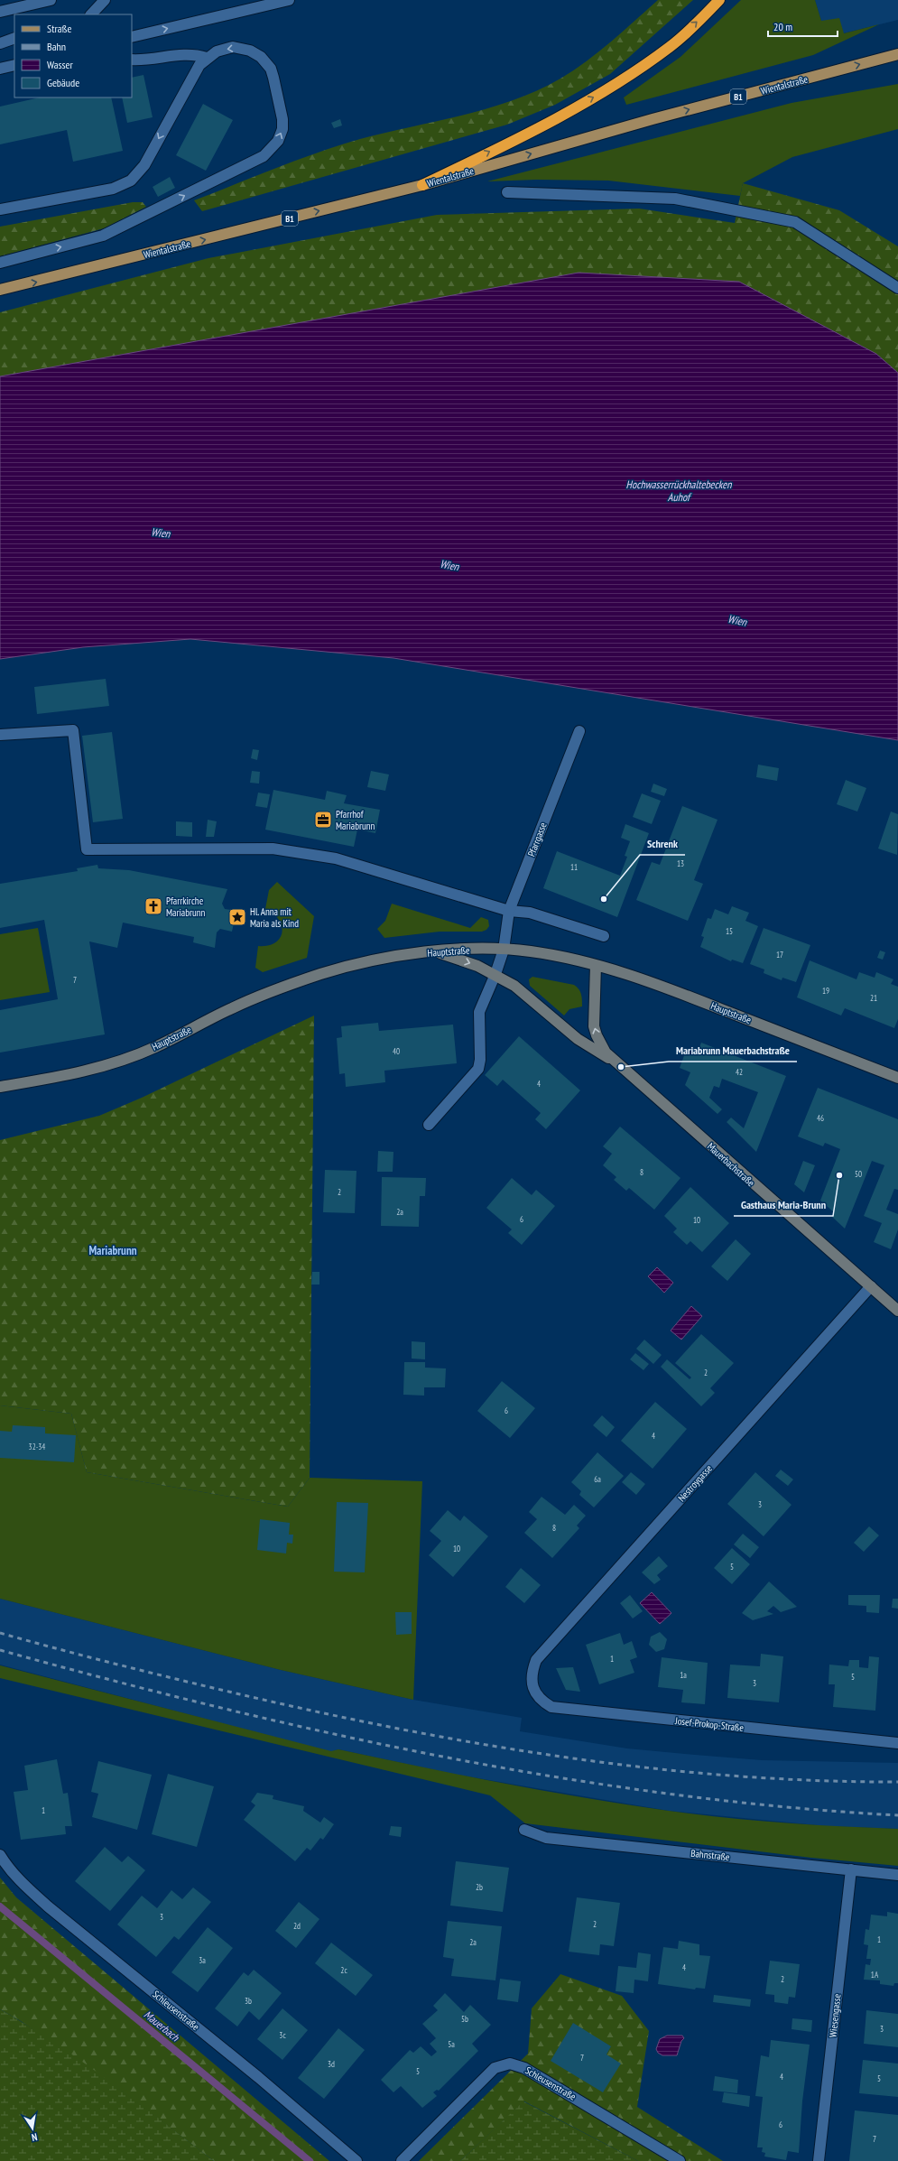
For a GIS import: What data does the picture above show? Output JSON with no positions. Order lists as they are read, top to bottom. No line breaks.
{"streets":{"main road":["Wientalstraße","B1","Hauptstraße","Mauerbachstraße"],"street":["Pfarrgasse","Nestroygasse","Josef-Prokop-Straße","Bahnstraße","Schleusenstraße","Wiesengasse"]},"crossings":[["Pfarrgasse","Hauptstraße"],["Pfarrgasse","Mauerbachstraße"],["Hauptstraße","Mauerbachstraße"],["Mauerbachstraße","Nestroygasse"],["Nestroygasse","Josef-Prokop-Straße"],["Bahnstraße","Wiesengasse"]],"one_way":["Wientalstraße"],"districts":["Mariabrunn"],"water":["Hochwasserrückhaltebecken Auhof","Wien","Mauerbach"],"places":{"office":["Pfarrhof Mariabrunn"],"other":["Schrenk","Mariabrunn Mauerbachstraße","Gasthaus Maria-Brunn"],"church":["Pfarrkirche Mariabrunn"],"place":["Hl. Anna mit Maria als Kind"]},"house_numbers":["13","11","15","17","7","19","21","40","42","4","46","8","50","2","2a","6","10","2","6","4","32-34","6a","3","8","10","5","1","1a","5","3","1","2b","3","2","2d","1","2a","3a","4","2c","1A","2","3b","5b","3","3c","5a","7","3d","5","4","5","6","7"],"legend":["Straße","Bahn","Wasser","Gebäude"],"scale_bar":"20 m","north":"bottom"}
